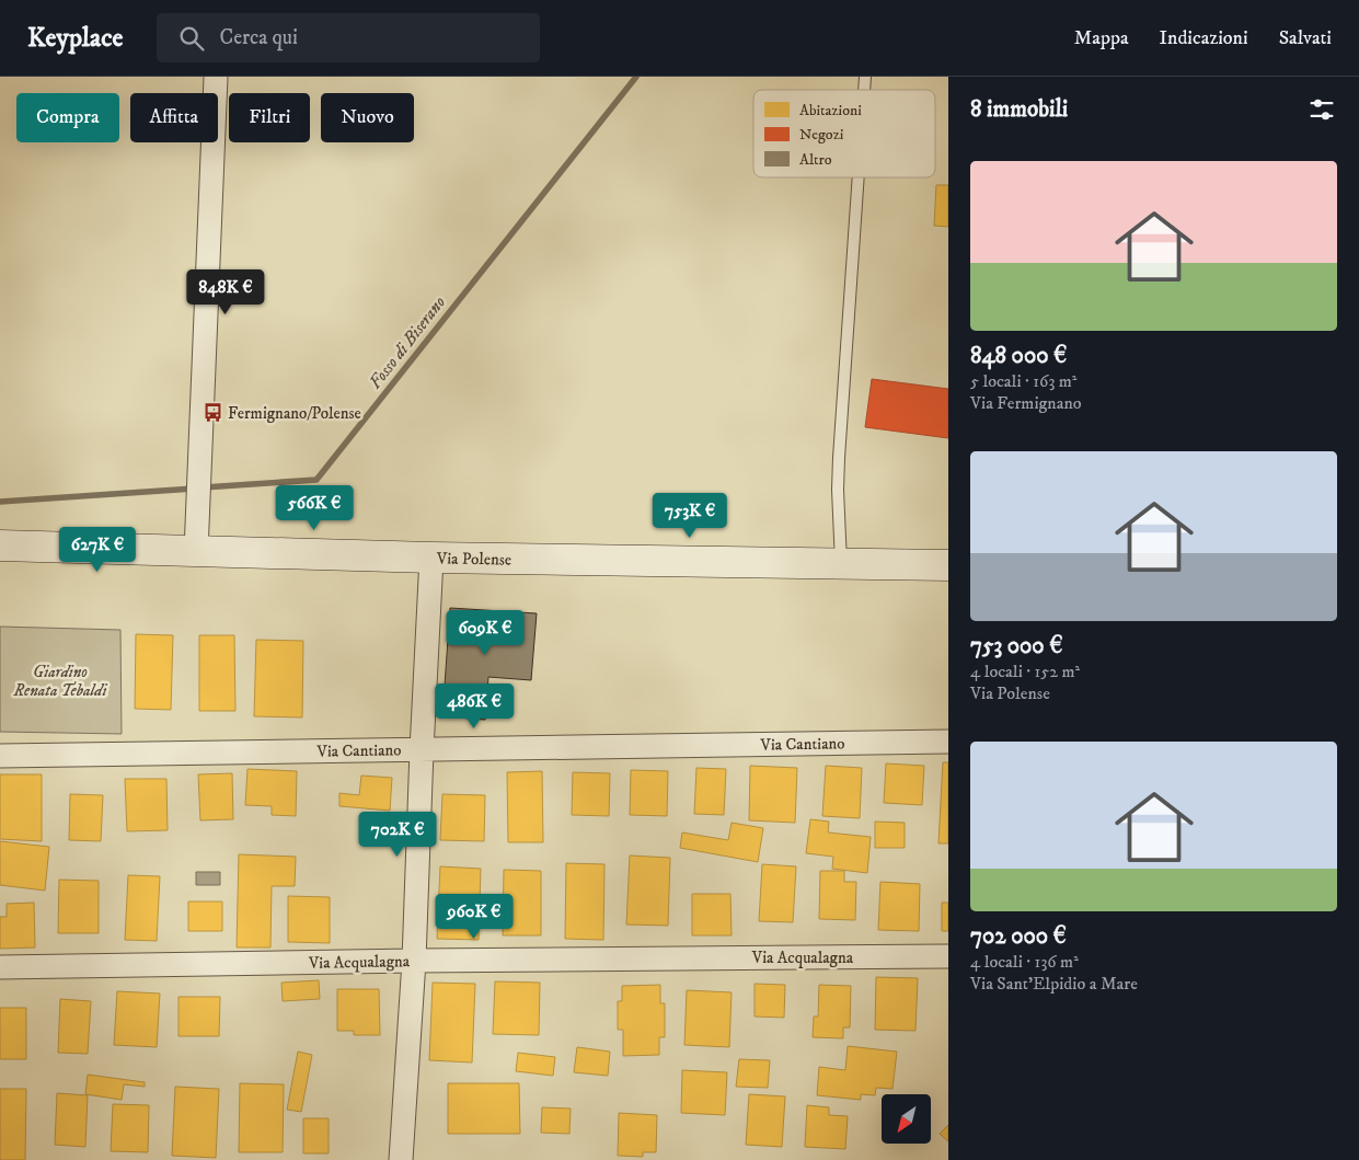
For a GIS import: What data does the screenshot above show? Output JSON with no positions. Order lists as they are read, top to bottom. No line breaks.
{"streets":{"main road":["Via Polense"],"street":["Via Cantiano","Via Acqualagna"]},"water":["Fosso di Biserano"],"parks":["Giardino Renata Tebaldi"],"places":{"bus stop":["Fermignano/Polense"]},"legend":["Abitazioni","Negozi","Altro"],"north":"bottom left","page":{"header":"Keyplace","search":"Cerca qui","nav":["Mappa","Indicazioni","Salvati"],"heading":"8 immobili","chip":["Compra","Affitta","Filtri","Nuovo"],"list":[{"name":"848 000 €","note":"5 locali · 163 m² · Via Fermignano"},{"name":"753 000 €","note":"4 locali · 152 m² · Via Polense"},{"name":"702 000 €","note":"4 locali · 136 m² · Via Sant'Elpidio a Mare"}],"price":["848K €","566K €","753K €","627K €","609K €","486K €","702K €","960K €"]}}
